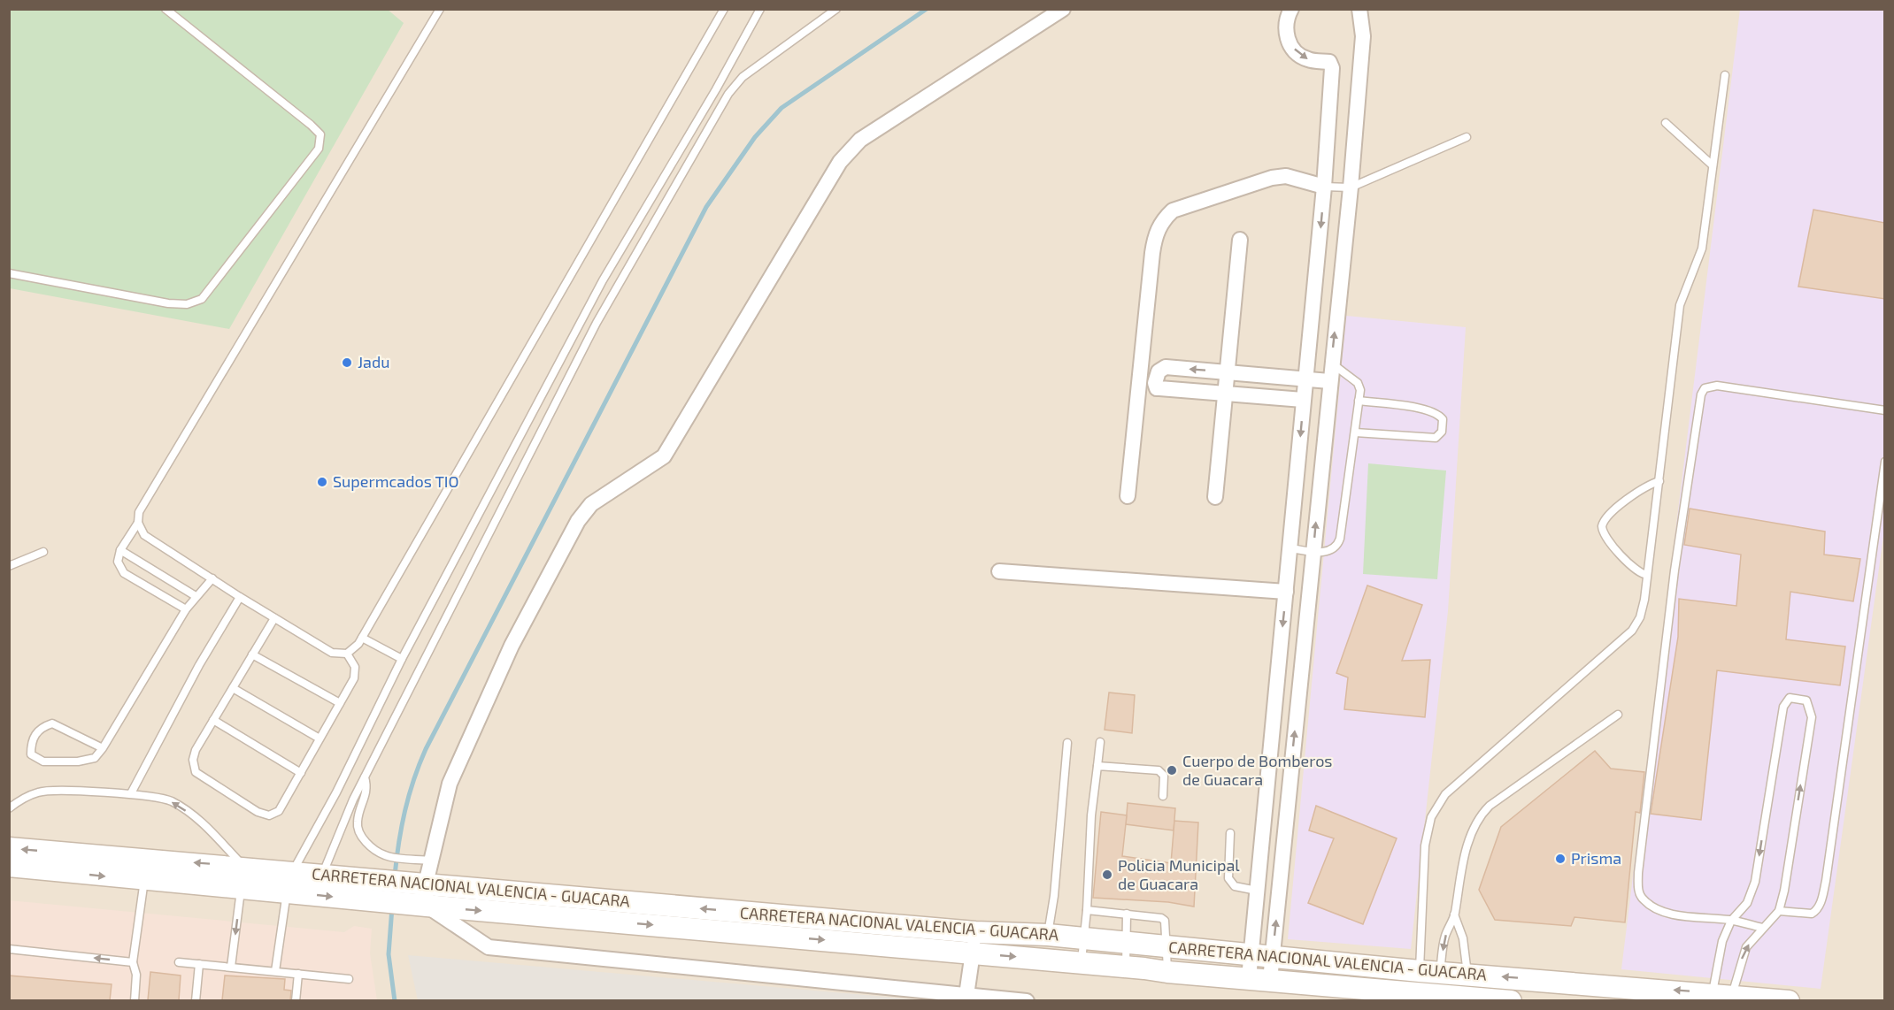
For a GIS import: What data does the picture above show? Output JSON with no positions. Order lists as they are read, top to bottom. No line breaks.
{"streets":{"main road":["CARRETERA NACIONAL VALENCIA - GUACARA"]},"places":["Jadu","Supermcados TIO","Cuerpo de Bomberos de Guacara","Prisma","Policia Municipal de Guacara"]}
